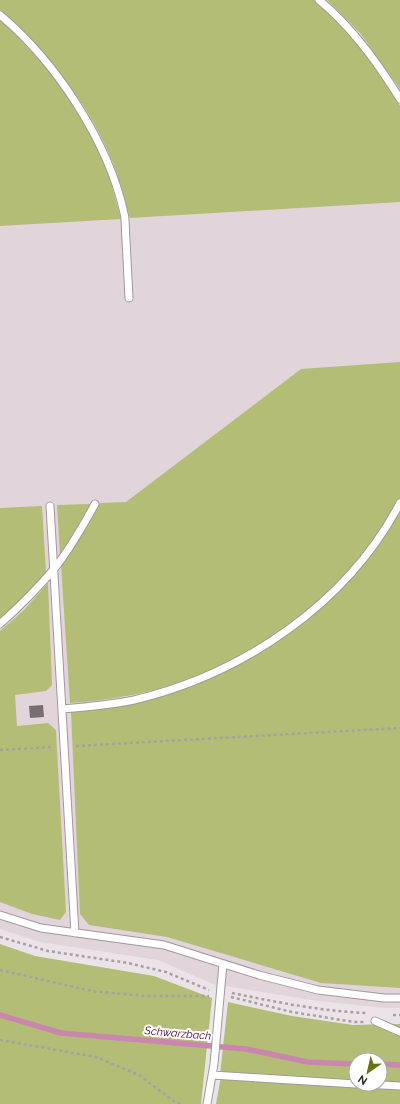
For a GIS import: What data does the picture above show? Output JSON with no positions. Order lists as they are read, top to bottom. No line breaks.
{"water":["Schwarzbach"],"north":"bottom left"}
